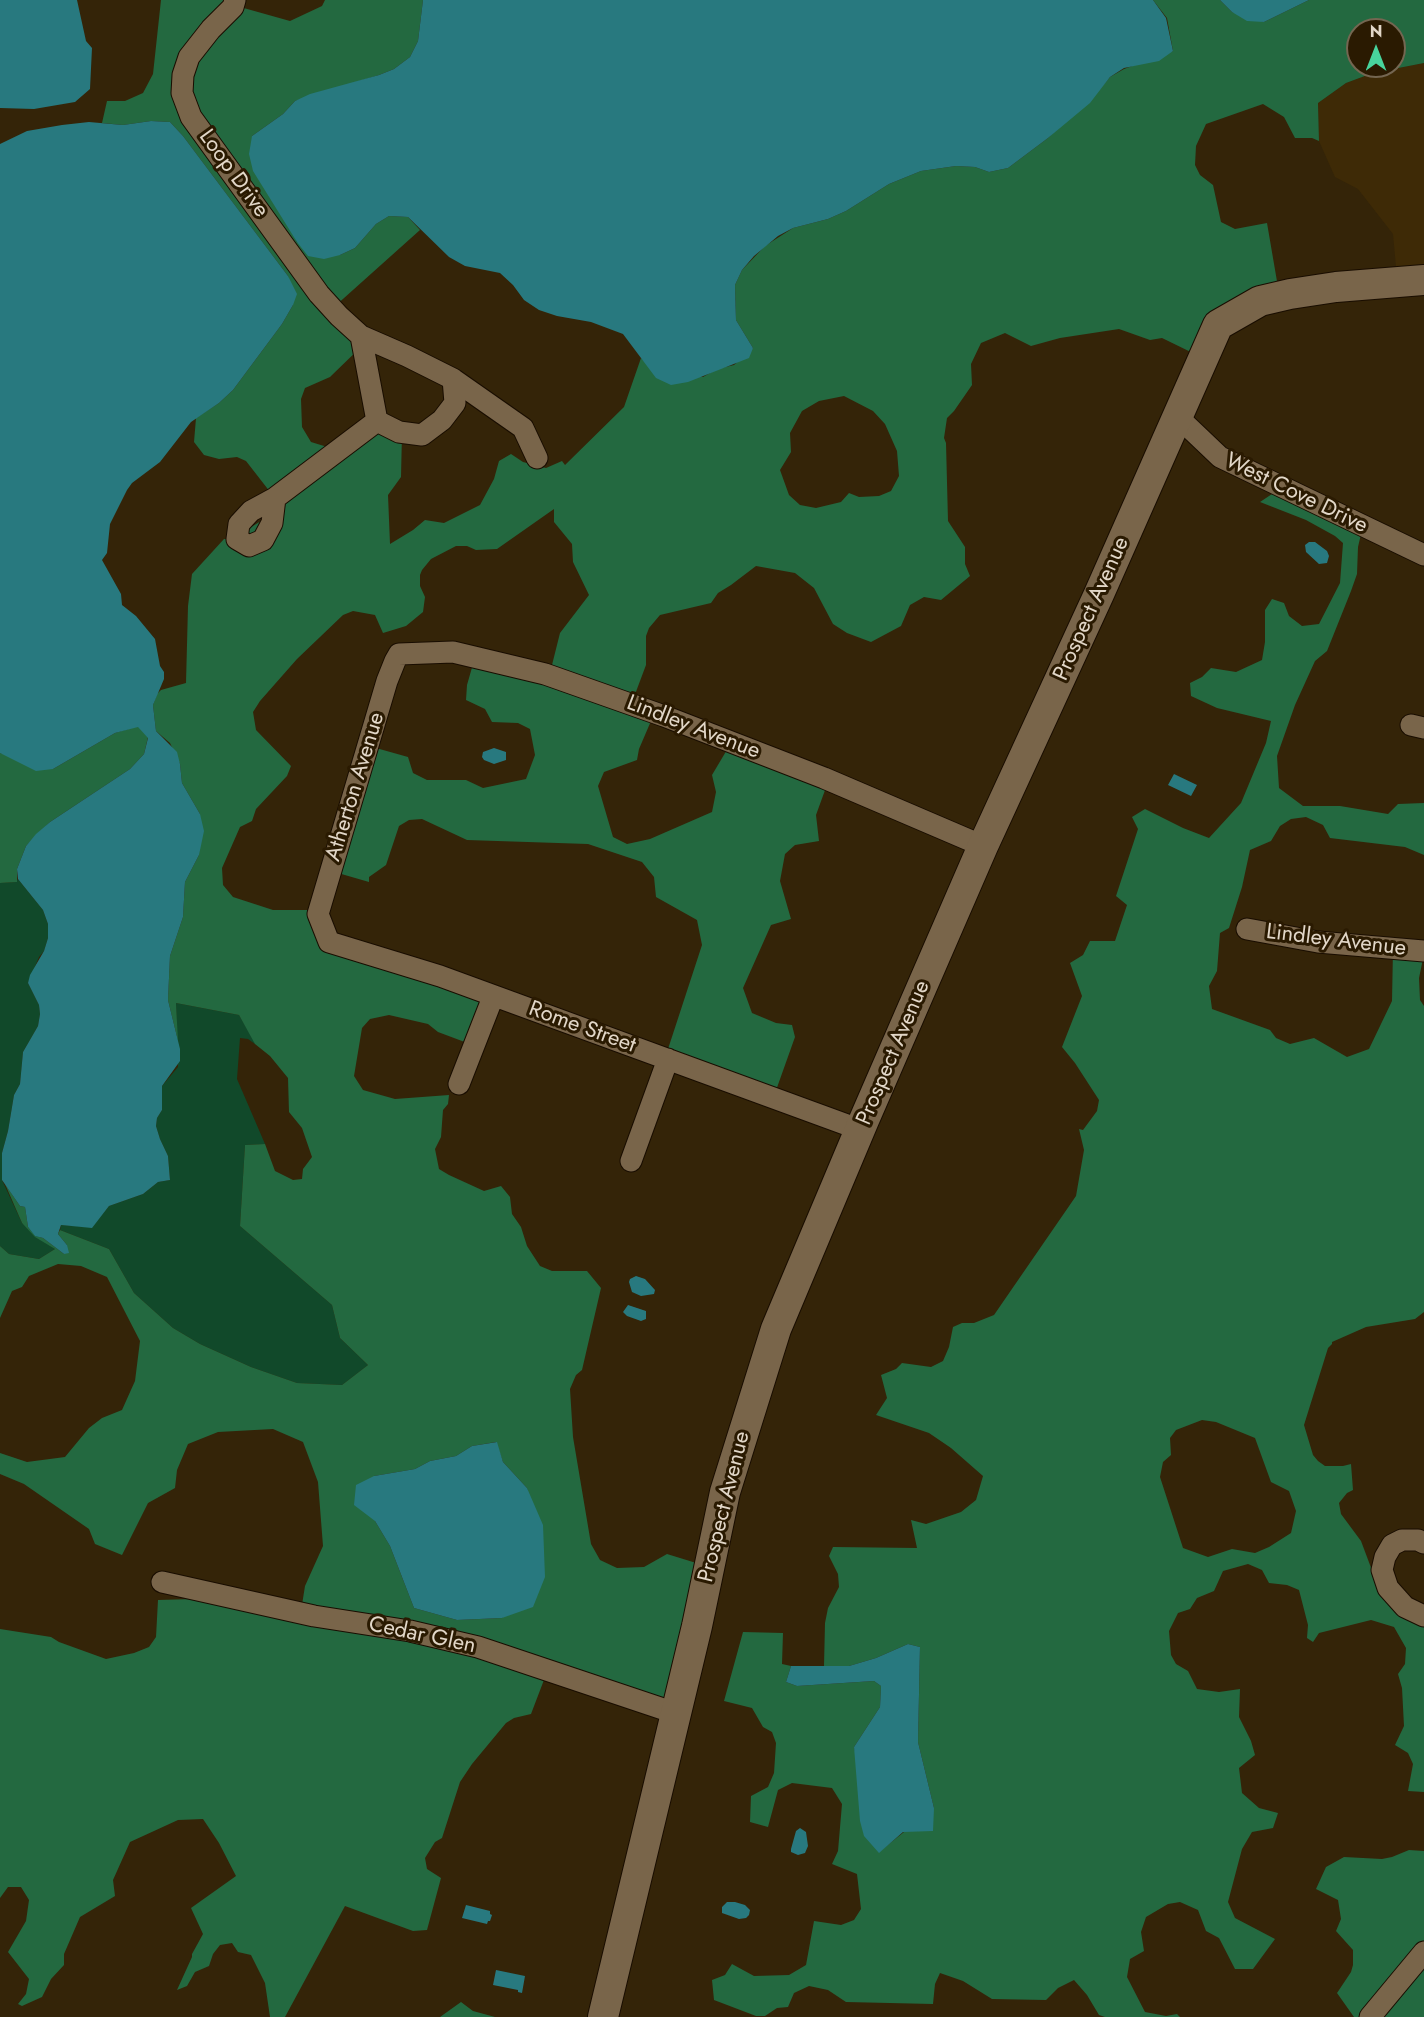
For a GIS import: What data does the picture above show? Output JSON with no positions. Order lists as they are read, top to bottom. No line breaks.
{"streets":{"street":["Loop Drive","West Cove Drive","Prospect Avenue","Lindley Avenue","Atherton Avenue","Rome Street","Cedar Glen"]},"crossings":[["West Cove Drive","Prospect Avenue"],["Prospect Avenue","Lindley Avenue"],["Prospect Avenue","Rome Street"],["Prospect Avenue","Cedar Glen"],["Lindley Avenue","Atherton Avenue"],["Atherton Avenue","Rome Street"]],"north":"top"}
